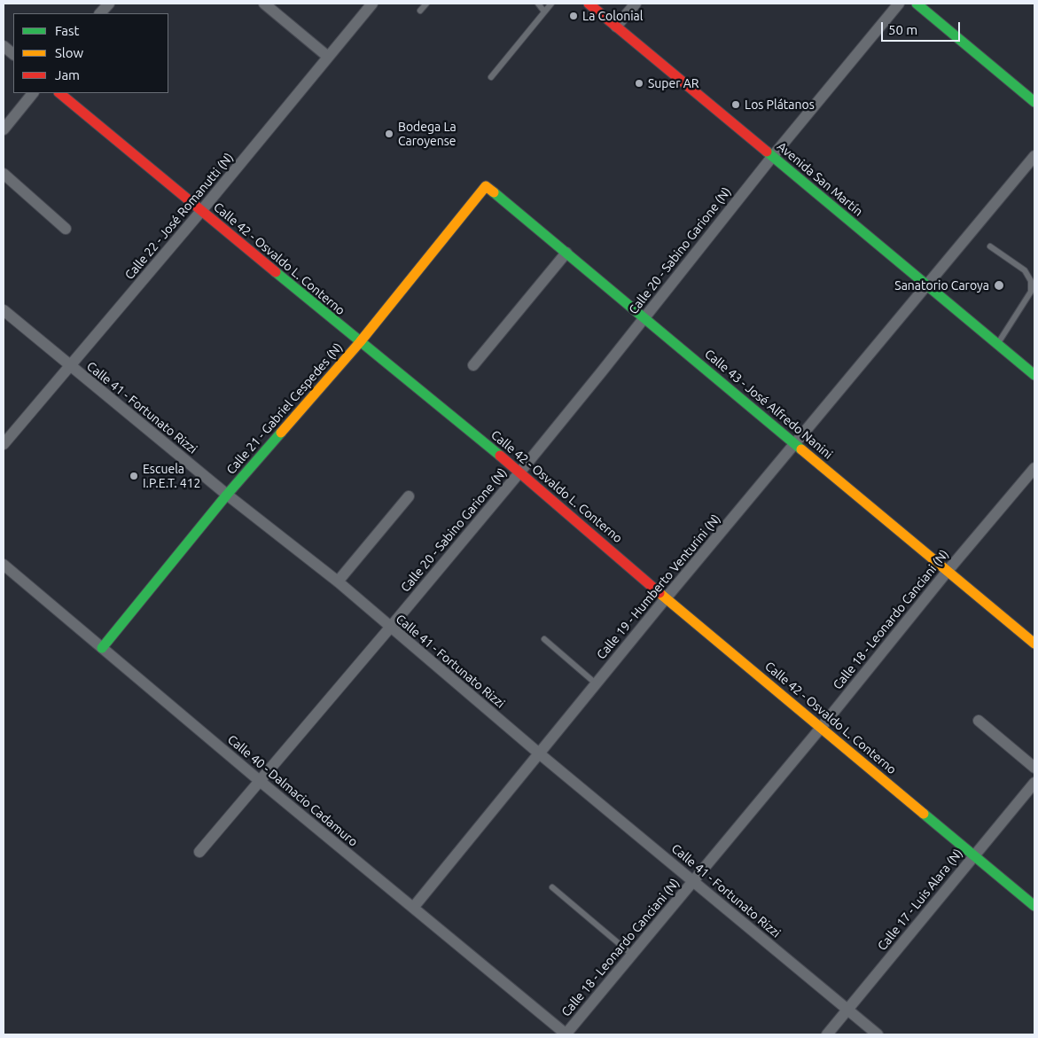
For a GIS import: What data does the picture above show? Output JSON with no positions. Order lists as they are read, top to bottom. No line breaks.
{"streets":{"street":["Avenida San Martín","Calle 22 - José Romanutti (N)","Calle 20 - Sabino Garione (N)","Calle 42 - Osvaldo L. Conterno","Calle 43 - José Alfredo Nanini","Calle 41 - Fortunato Rizzi","Calle 21 - Gabriel Cespedes (N)","Calle 19 - Humberto Venturini (N)","Calle 18 - Leonardo Canciani (N)","Calle 40 - Dalmacio Cadamuro","Calle 17 - Luis Alara (N)"]},"crossings":[["Avenida San Martín","Calle 20 - Sabino Garione (N)"],["Avenida San Martín","Calle 19 - Humberto Venturini (N)"],["Calle 22 - José Romanutti (N)","Calle 42 - Osvaldo L. Conterno"],["Calle 22 - José Romanutti (N)","Calle 41 - Fortunato Rizzi"],["Calle 20 - Sabino Garione (N)","Calle 42 - Osvaldo L. Conterno"],["Calle 20 - Sabino Garione (N)","Calle 43 - José Alfredo Nanini"],["Calle 20 - Sabino Garione (N)","Calle 41 - Fortunato Rizzi"],["Calle 20 - Sabino Garione (N)","Calle 40 - Dalmacio Cadamuro"],["Calle 42 - Osvaldo L. Conterno","Calle 21 - Gabriel Cespedes (N)"],["Calle 42 - Osvaldo L. Conterno","Calle 19 - Humberto Venturini (N)"],["Calle 42 - Osvaldo L. Conterno","Calle 18 - Leonardo Canciani (N)"],["Calle 42 - Osvaldo L. Conterno","Calle 17 - Luis Alara (N)"],["Calle 43 - José Alfredo Nanini","Calle 21 - Gabriel Cespedes (N)"],["Calle 43 - José Alfredo Nanini","Calle 19 - Humberto Venturini (N)"],["Calle 43 - José Alfredo Nanini","Calle 18 - Leonardo Canciani (N)"],["Calle 41 - Fortunato Rizzi","Calle 21 - Gabriel Cespedes (N)"],["Calle 41 - Fortunato Rizzi","Calle 19 - Humberto Venturini (N)"],["Calle 41 - Fortunato Rizzi","Calle 18 - Leonardo Canciani (N)"],["Calle 41 - Fortunato Rizzi","Calle 17 - Luis Alara (N)"],["Calle 21 - Gabriel Cespedes (N)","Calle 40 - Dalmacio Cadamuro"],["Calle 19 - Humberto Venturini (N)","Calle 40 - Dalmacio Cadamuro"],["Calle 18 - Leonardo Canciani (N)","Calle 40 - Dalmacio Cadamuro"]],"places":["La Colonial","Super AR","Los Plátanos","Bodega La Caroyense","Sanatorio Caroya","Escuela I.P.E.T. 412"],"legend":["Fast","Slow","Jam"],"scale_bar":"50 m"}
